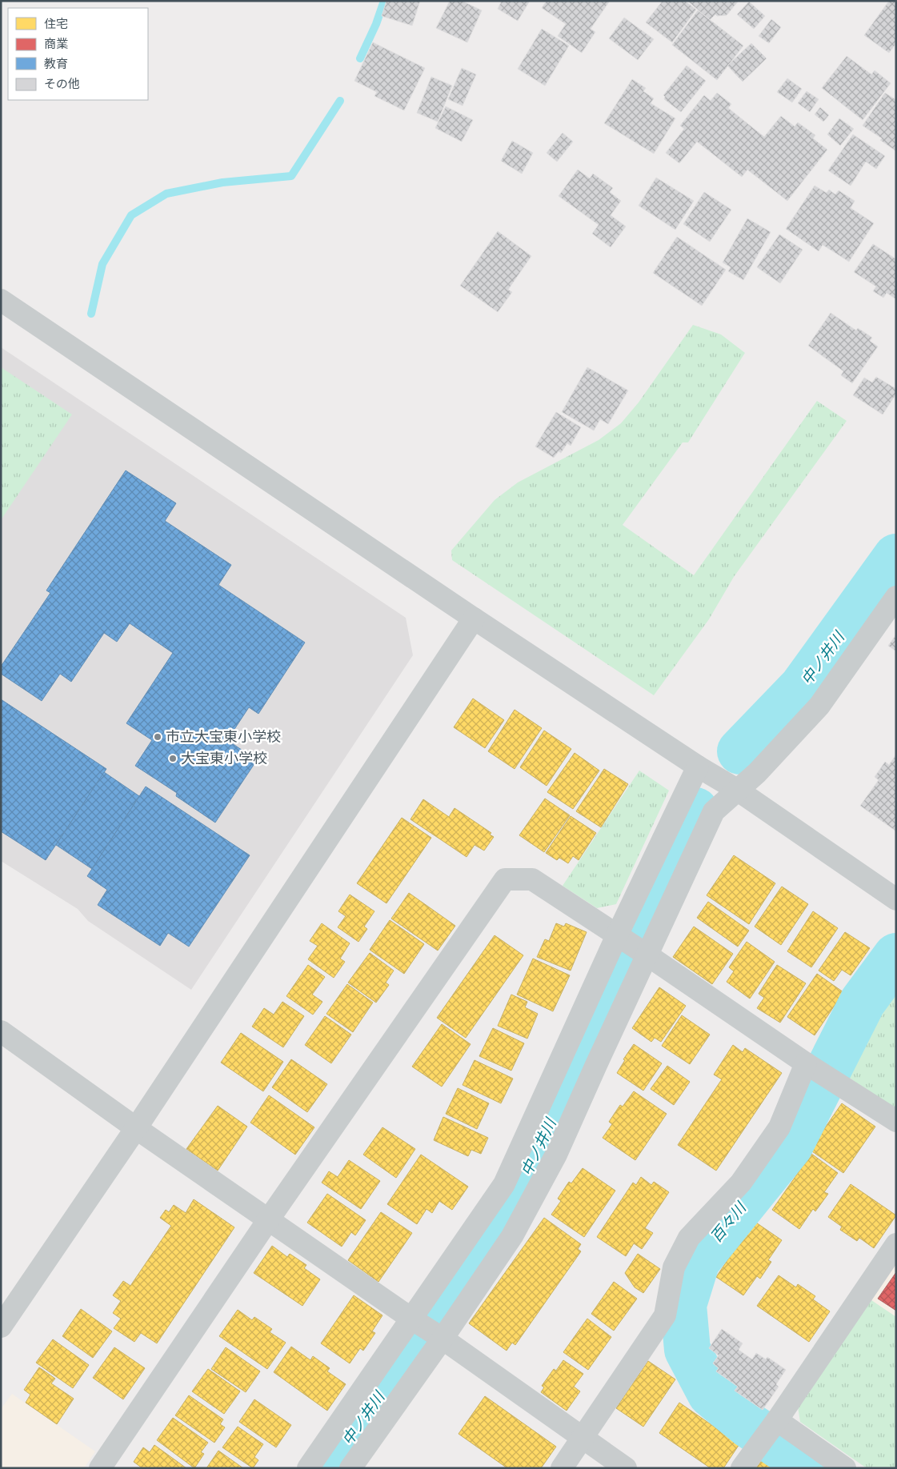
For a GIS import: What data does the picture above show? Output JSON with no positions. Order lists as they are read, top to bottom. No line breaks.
{"water":["中ノ井川","百々川"],"places":["市立大宝東小学校","大宝東小学校"],"legend":["住宅","商業","教育","その他"]}
